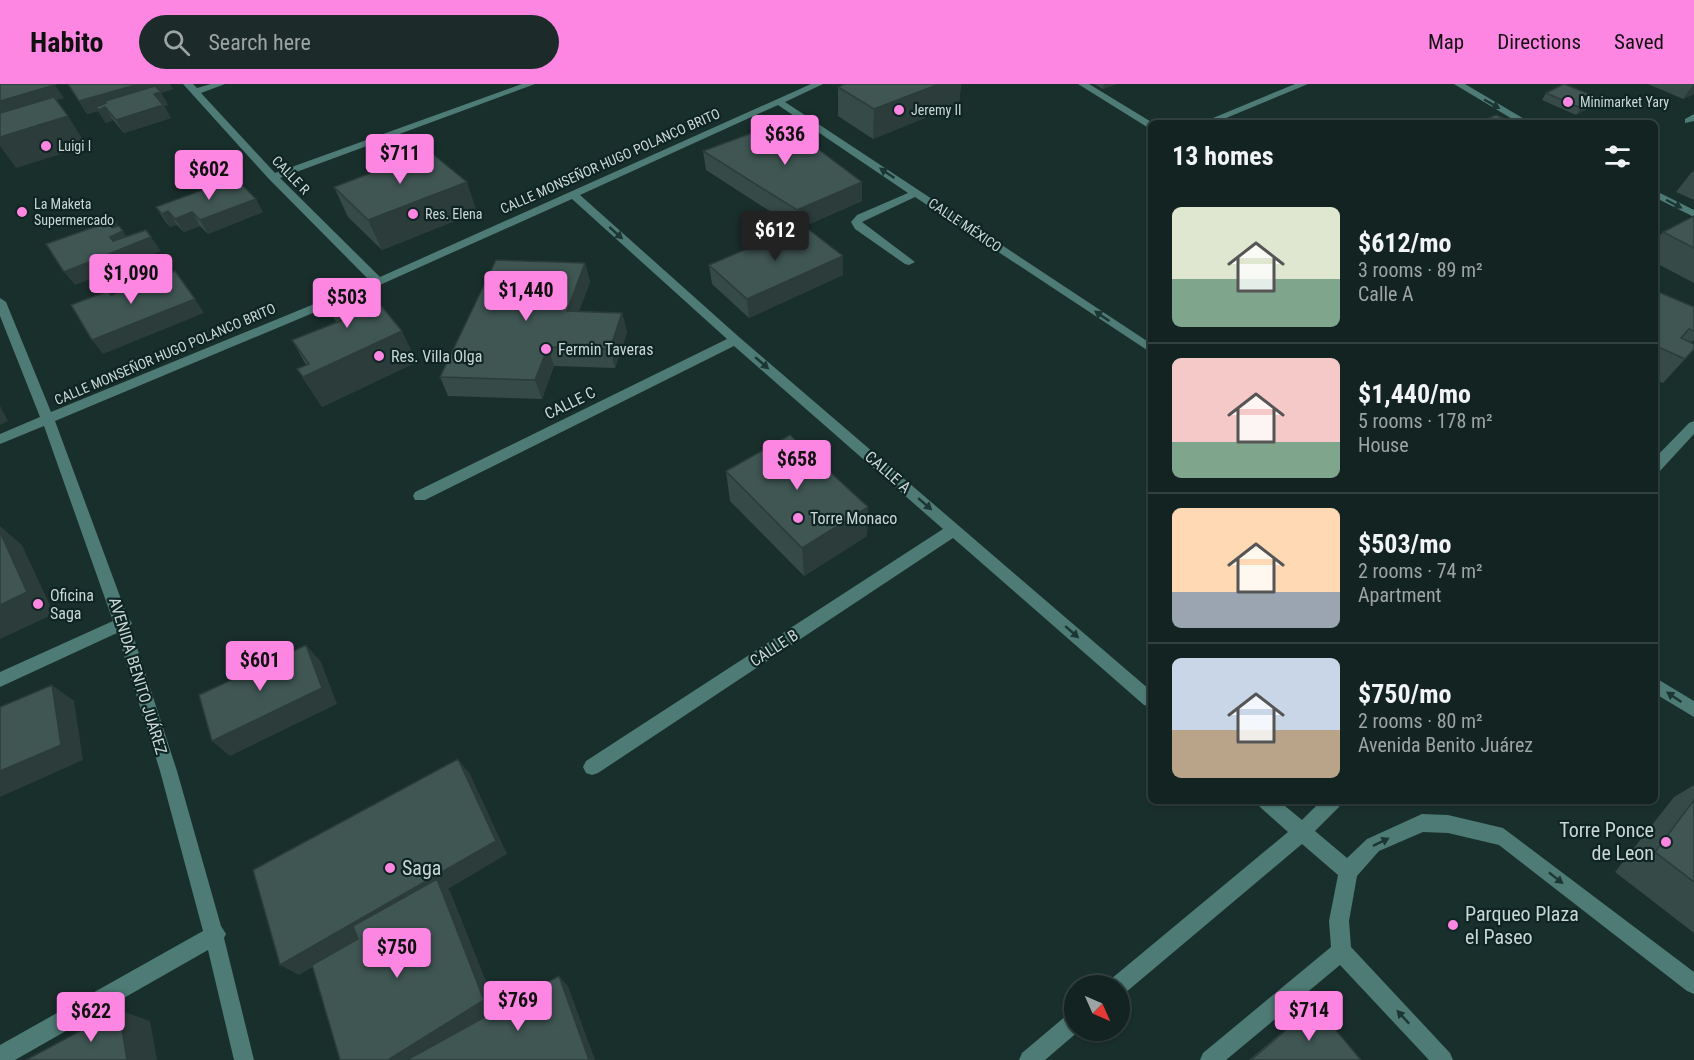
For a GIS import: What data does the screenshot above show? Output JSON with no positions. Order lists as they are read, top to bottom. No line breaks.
{"streets":{"street":["CALLE MONSEÑOR HUGO POLANCO BRITO","CALLE R","CALLE MÉXICO","CALLE C","CALLE A","CALLE B","AVENIDA BENITO JUÁREZ"]},"crossings":[["CALLE MONSEÑOR HUGO POLANCO BRITO","CALLE R"],["CALLE MONSEÑOR HUGO POLANCO BRITO","CALLE MÉXICO"],["CALLE MONSEÑOR HUGO POLANCO BRITO","CALLE A"],["CALLE MONSEÑOR HUGO POLANCO BRITO","AVENIDA BENITO JUÁREZ"],["CALLE C","CALLE A"],["CALLE A","CALLE B"]],"one_way":["CALLE MÉXICO","CALLE A"],"places":["Minimarket Yary","Jeremy II","Luigi I","La Maketa Supermercado","Res. Elena","Fermin Taveras","Res. Villa Olga","Torre Monaco","Oficina Saga","Torre Ponce de Leon","Saga","Parqueo Plaza el Paseo"],"north":"bottom right","page":{"header":"Habito","search":"Search here","nav":["Map","Directions","Saved"],"price":["$636","$711","$602","$612","$1,090","$1,440","$503","$658","$601","$750","$769","$714","$622"],"heading":"13 homes","list":[{"name":"$612/mo","note":"3 rooms · 89 m² · Calle A"},{"name":"$1,440/mo","note":"5 rooms · 178 m² · House"},{"name":"$503/mo","note":"2 rooms · 74 m² · Apartment"},{"name":"$750/mo","note":"2 rooms · 80 m² · Avenida Benito Juárez"}]}}
